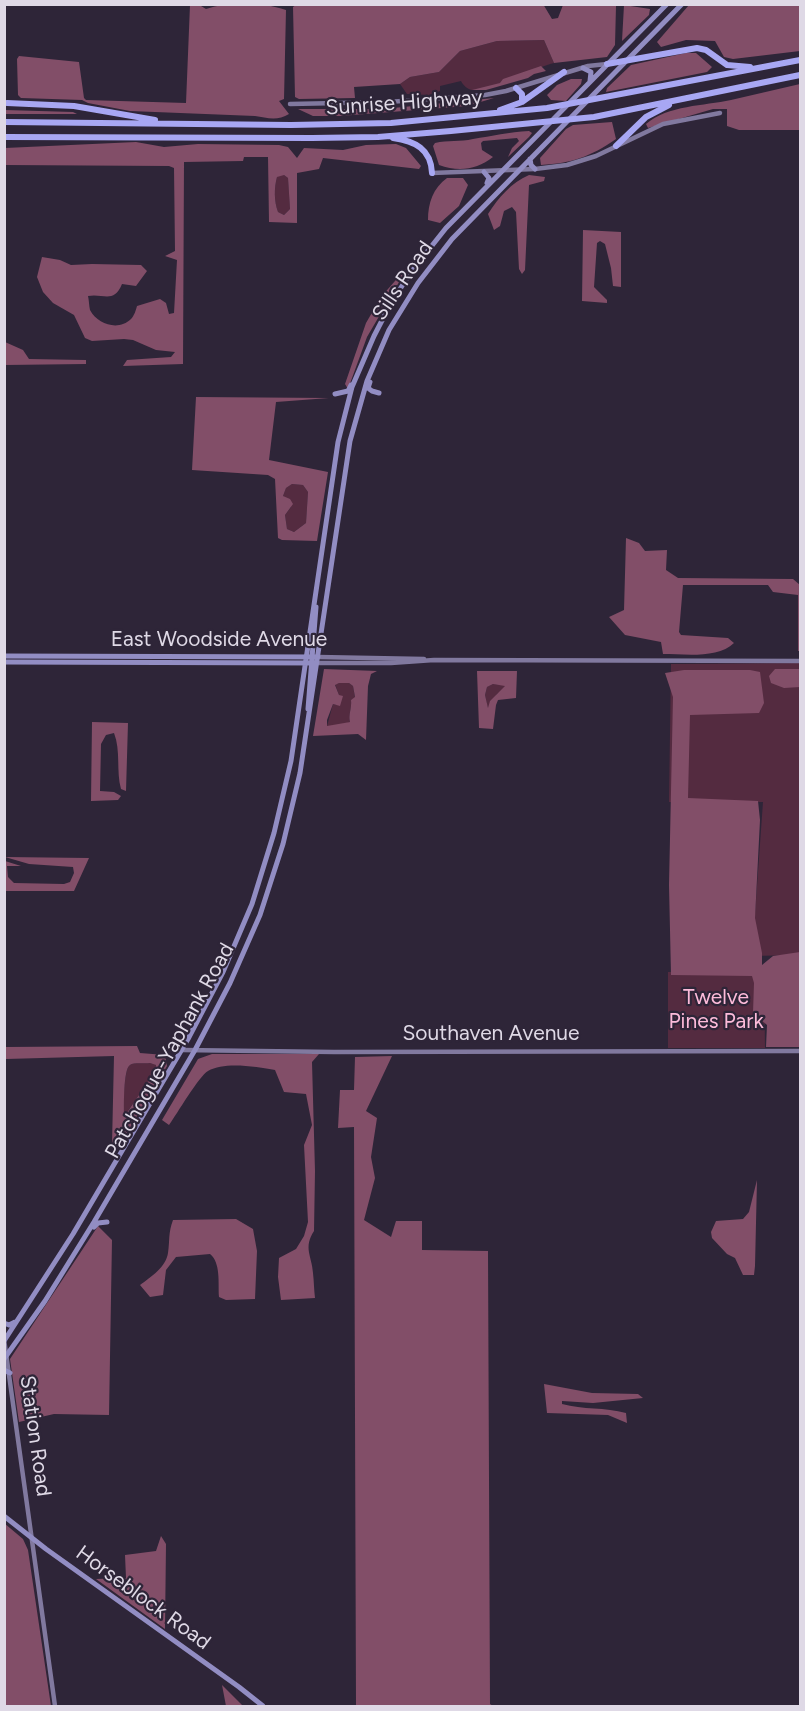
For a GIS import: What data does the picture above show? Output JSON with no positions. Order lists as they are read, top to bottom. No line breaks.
{"streets":{"highway":["Sunrise Highway"],"main road":["Sills Road","East Woodside Avenue","Patchogue-Yaphank Road","Horseblock Road"],"street":["Southaven Avenue","Station Road"]},"crossings":[["Sills Road","East Woodside Avenue"],["Sills Road","Patchogue-Yaphank Road"],["East Woodside Avenue","Patchogue-Yaphank Road"],["Southaven Avenue","Patchogue-Yaphank Road"],["Patchogue-Yaphank Road","Station Road"],["Station Road","Horseblock Road"]],"parks":["Twelve Pines Park"]}
